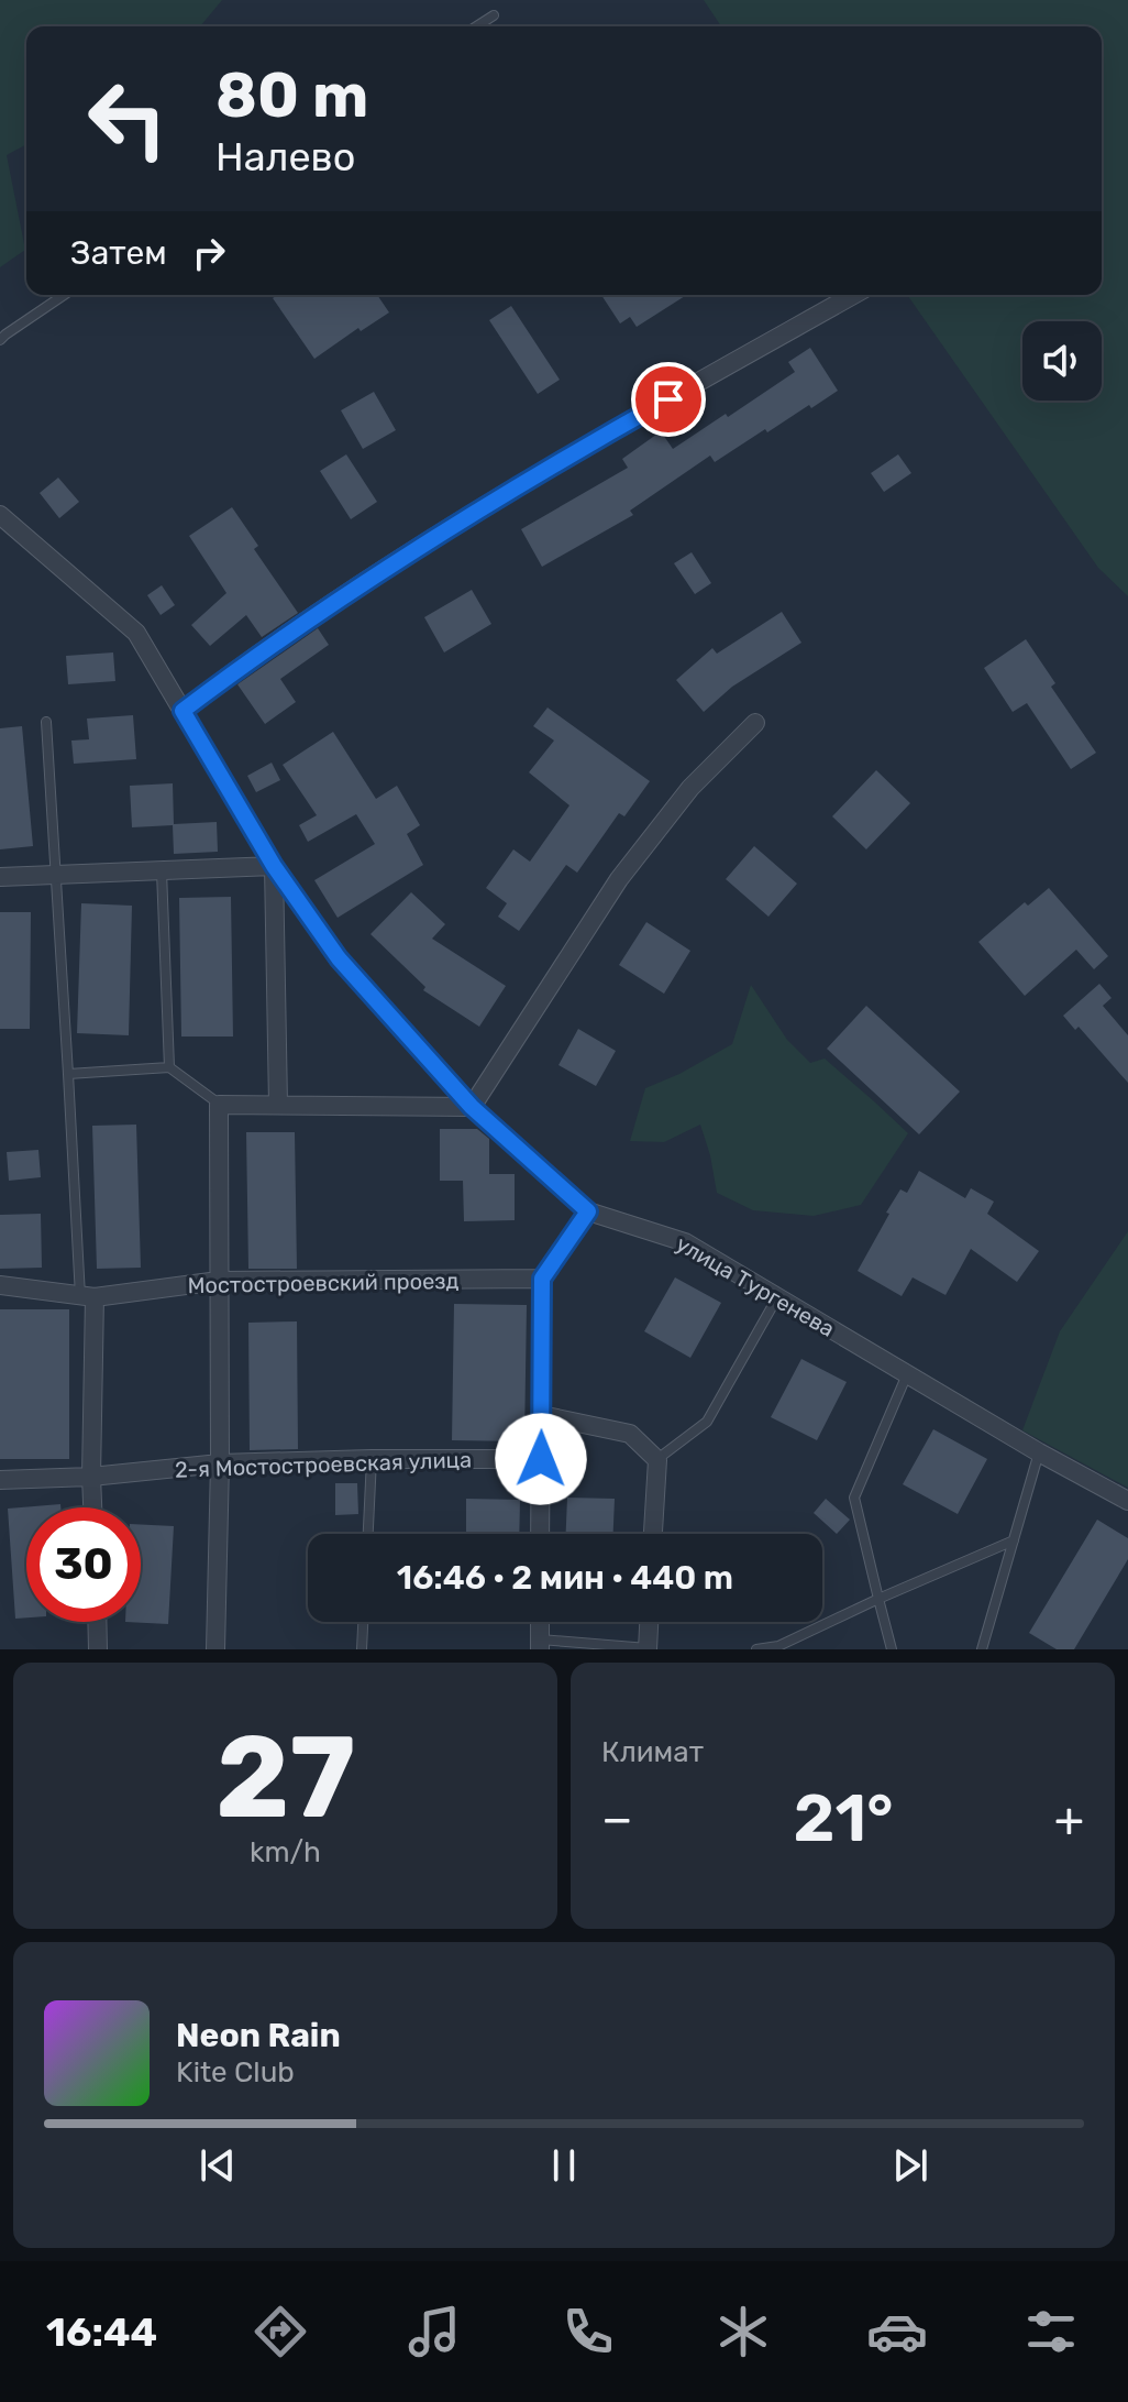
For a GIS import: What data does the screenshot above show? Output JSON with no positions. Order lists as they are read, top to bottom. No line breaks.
{"streets":{"street":["Мостостроевский проезд","улица Тургенева","2-я Мостостроевская улица"]},"page":{"turn":["80 m","Налево"],"then":"Затем","limit":"30","trip":"16:46 · 2 мин · 440 m","tile":[["27","km/h"],"Климат"],"heat":["−","21°","+"],"song":["Neon Rain","Kite Club"],"tabs":"16:44"}}
